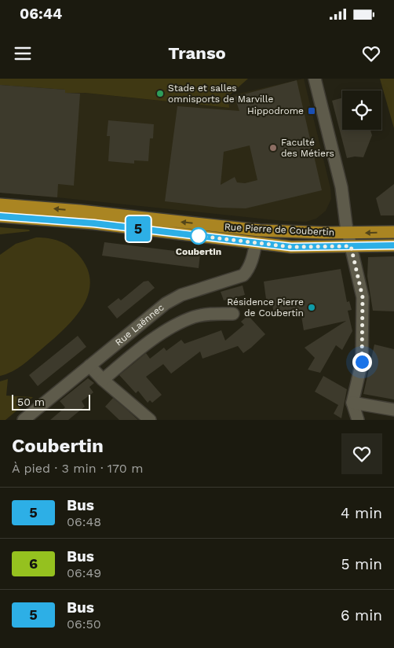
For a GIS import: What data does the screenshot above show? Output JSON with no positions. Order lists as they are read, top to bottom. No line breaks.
{"streets":{"main road":["Rue Pierre de Coubertin"],"street":["Rue Laënnec"]},"crossings":[["Rue Pierre de Coubertin","Rue Laënnec"]],"places":{"other":["Stade et salles omnisports de Marville","Faculté des Métiers","Coubertin","Résidence Pierre de Coubertin"],"transit":["Hippodrome"]},"lines":["bus line 5"],"scale_bar":"50 m","page":{"status":"06:44","header":"Transo","on_map":"5","scale":"50 m","heading":["Coubertin","À pied · 3 min · 170 m"],"list":[{"mark":"5","name":"Bus","note":"06:48","value":"4 min"},{"mark":"6","name":"Bus","note":"06:49","value":"5 min"},{"mark":"5","name":"Bus","note":"06:50","value":"6 min"}]}}
